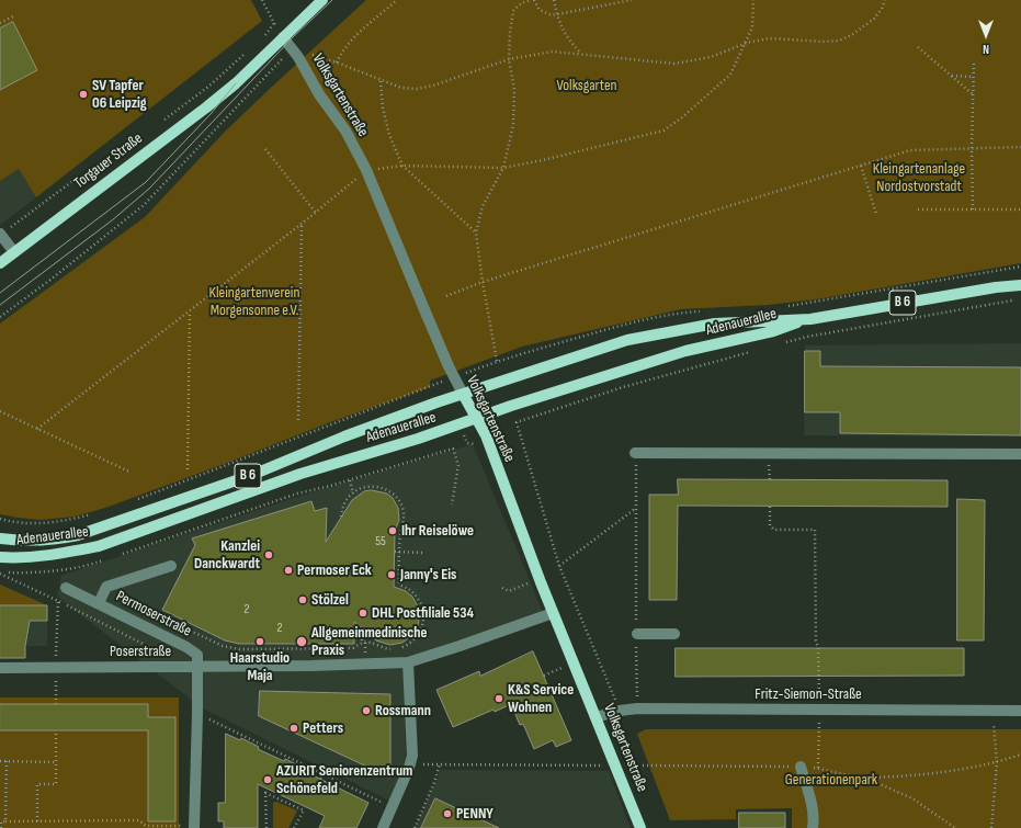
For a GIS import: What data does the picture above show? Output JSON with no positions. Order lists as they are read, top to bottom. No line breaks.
{"streets":{"main road":["Volksgartenstraße","Torgauer Straße","B 6","Adenauerallee"],"street":["Permoserstraße","Poserstraße","Fritz-Siemon-Straße"]},"crossings":[["Volksgartenstraße","Torgauer Straße"],["Volksgartenstraße","Adenauerallee"],["Volksgartenstraße","Fritz-Siemon-Straße"],["Permoserstraße","Poserstraße"]],"parks":["Volksgarten","Kleingartenanlage Nordostvorstadt","Kleingartenverein Morgensonne e.V.","Generationenpark"],"places":["SV Tapfer 06 Leipzig","Ihr Reiselöwe","Kanzlei Danckwardt","Permoser Eck","Janny's Eis","Stölzel","DHL Postfiliale 534","Haarstudio Maja","Allgemeinmedinische Praxis","K&S Service Wohnen","Rossmann","Petters","AZURIT Seniorenzentrum Schönefeld","PENNY"],"house_numbers":["55","2","2"],"north":"bottom"}
